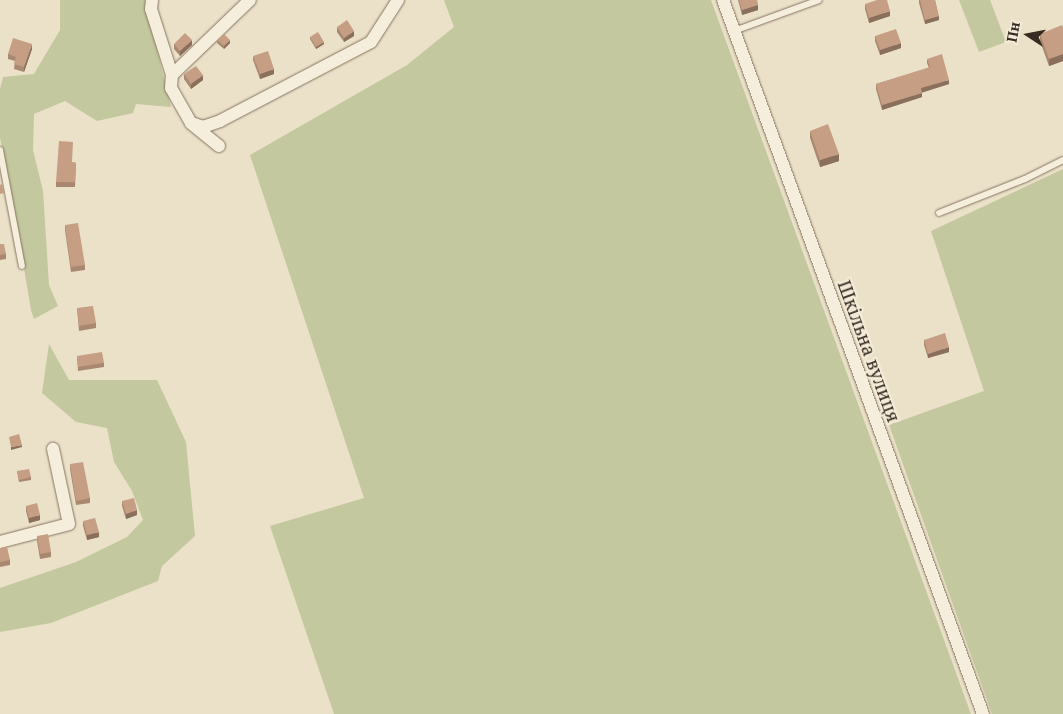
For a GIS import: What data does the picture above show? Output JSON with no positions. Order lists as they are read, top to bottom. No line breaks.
{"streets":{"street":["Шкільна вулиця"]},"north":"left"}
